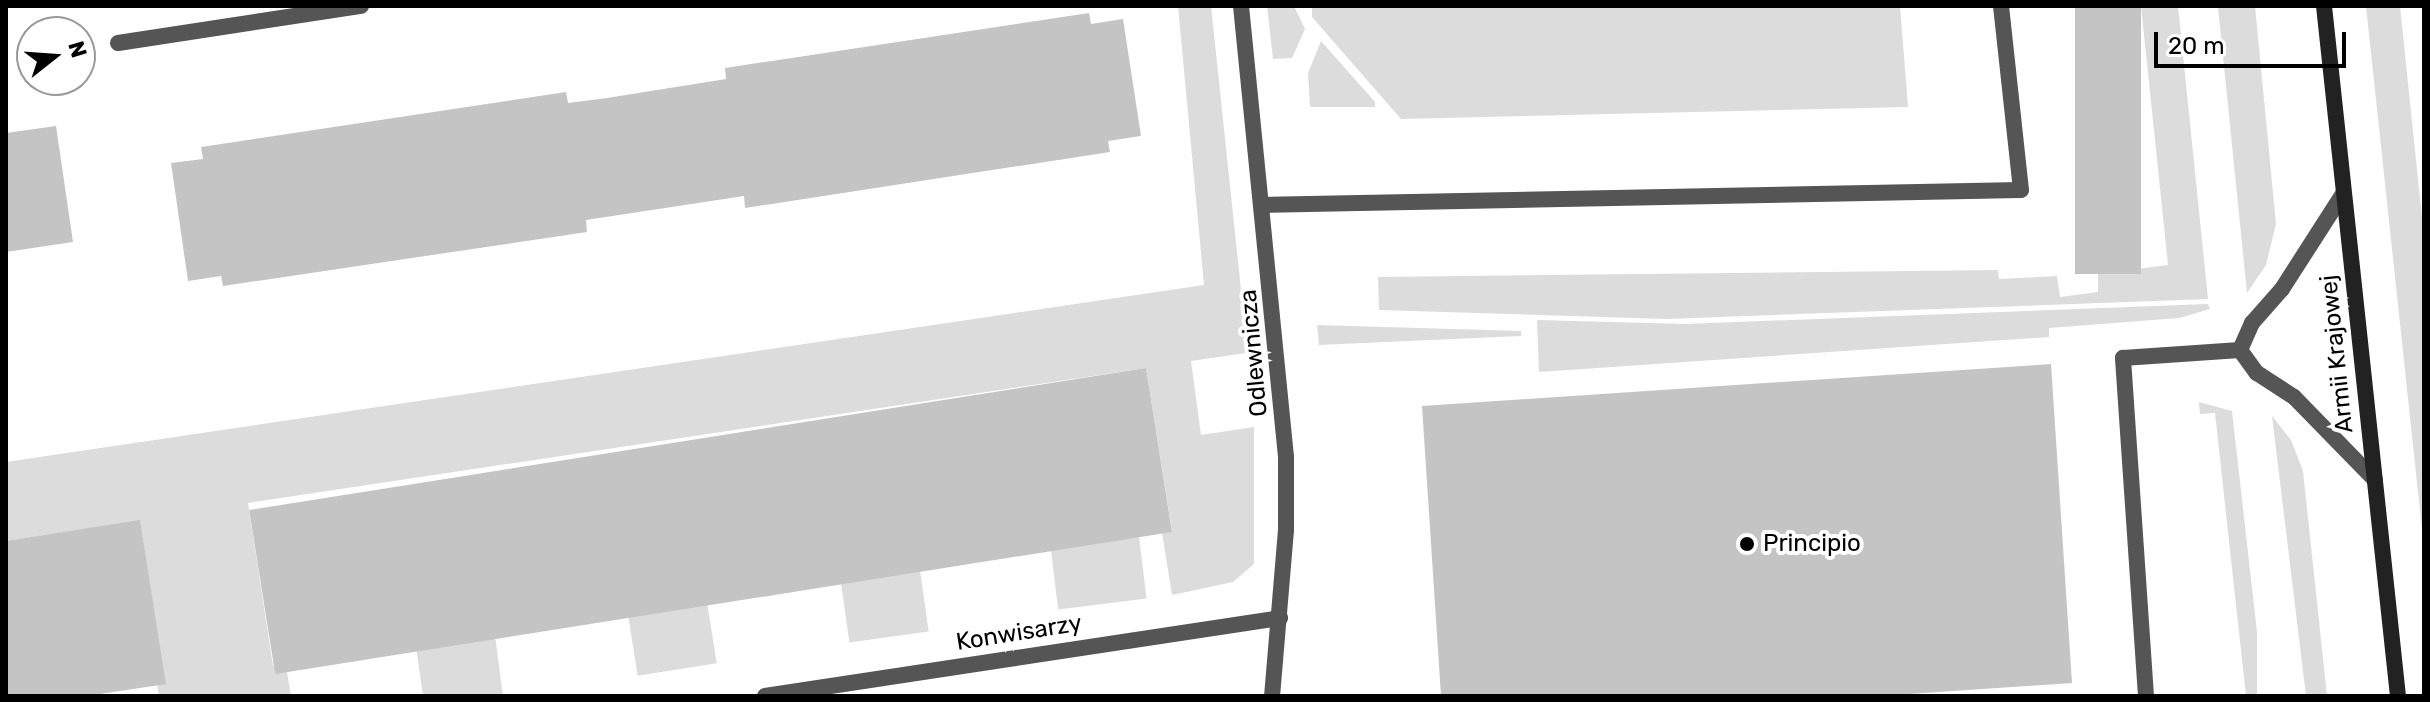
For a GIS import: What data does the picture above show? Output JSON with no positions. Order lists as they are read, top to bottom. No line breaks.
{"streets":{"main road":["Armii Krajowej"],"street":["Odlewnicza","Konwisarzy"]},"crossings":[["Odlewnicza","Konwisarzy"]],"places":["Principio"],"scale_bar":"20 m","north":"right"}
